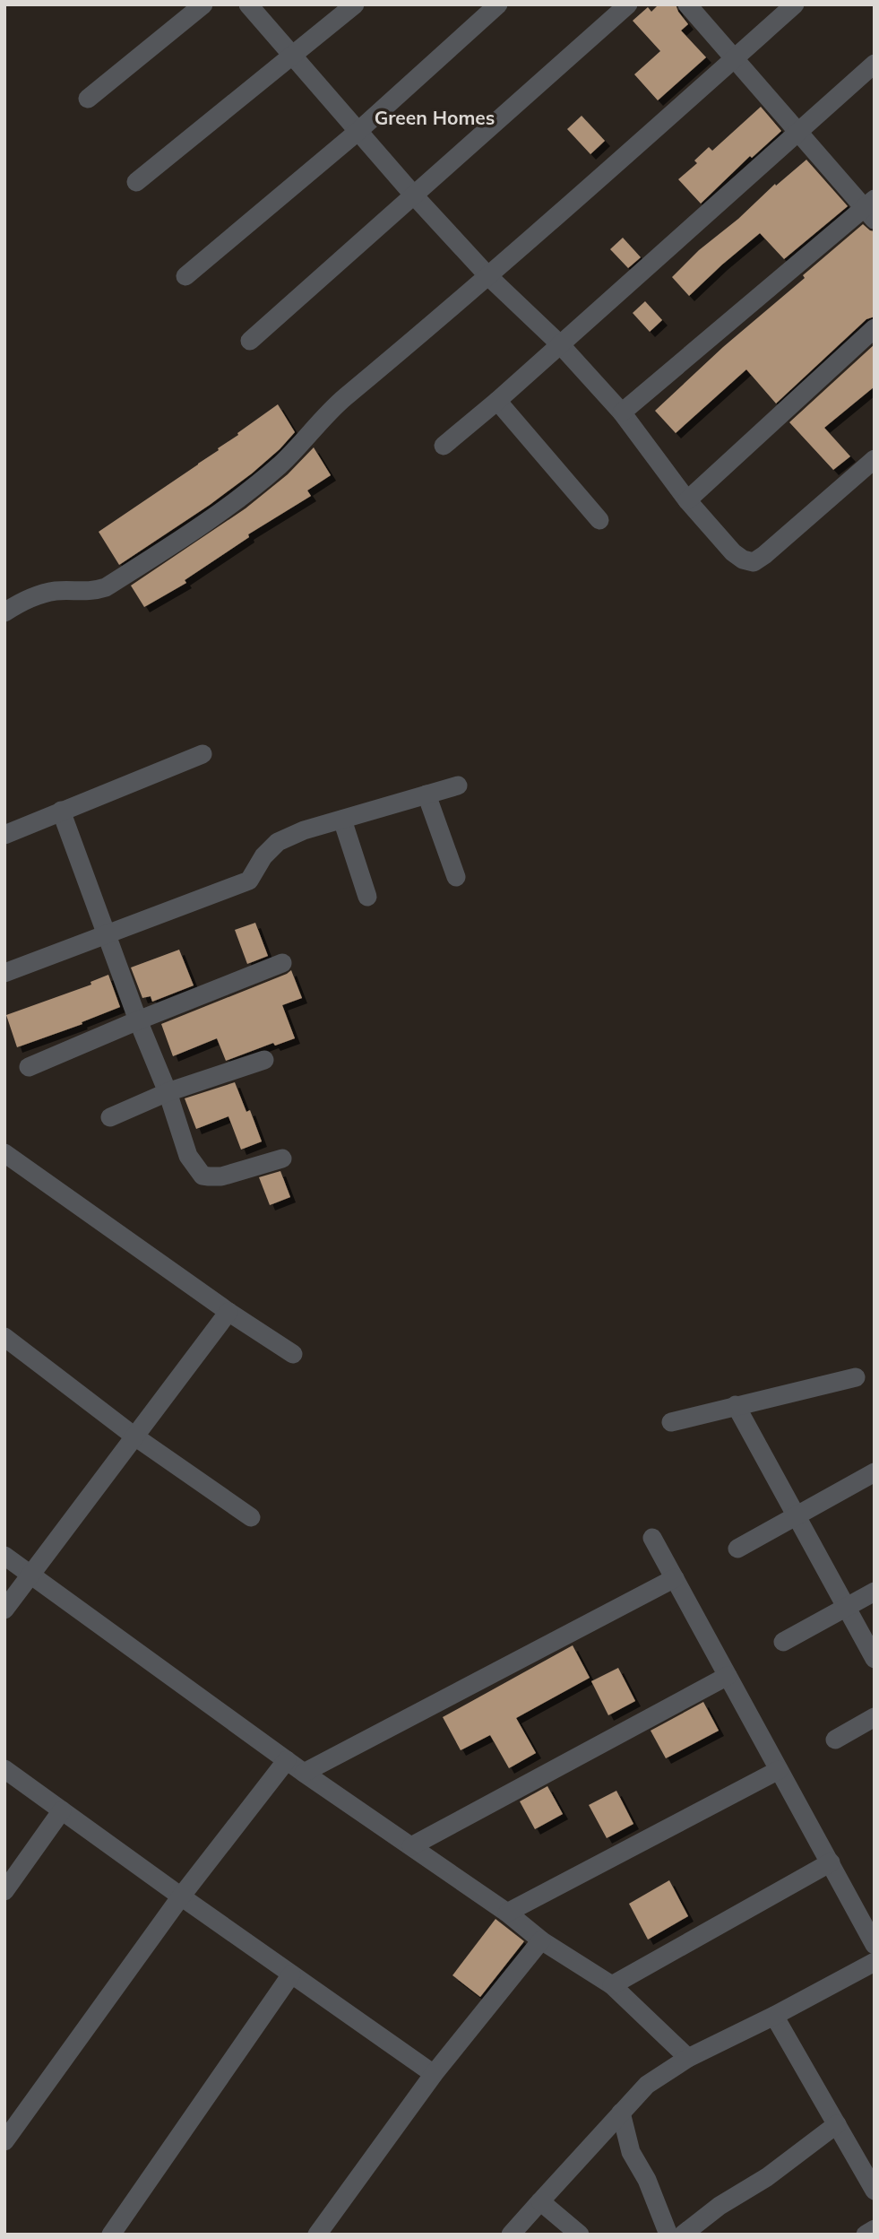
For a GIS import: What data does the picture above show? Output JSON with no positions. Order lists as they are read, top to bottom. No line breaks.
{"districts":["Green Homes"]}
